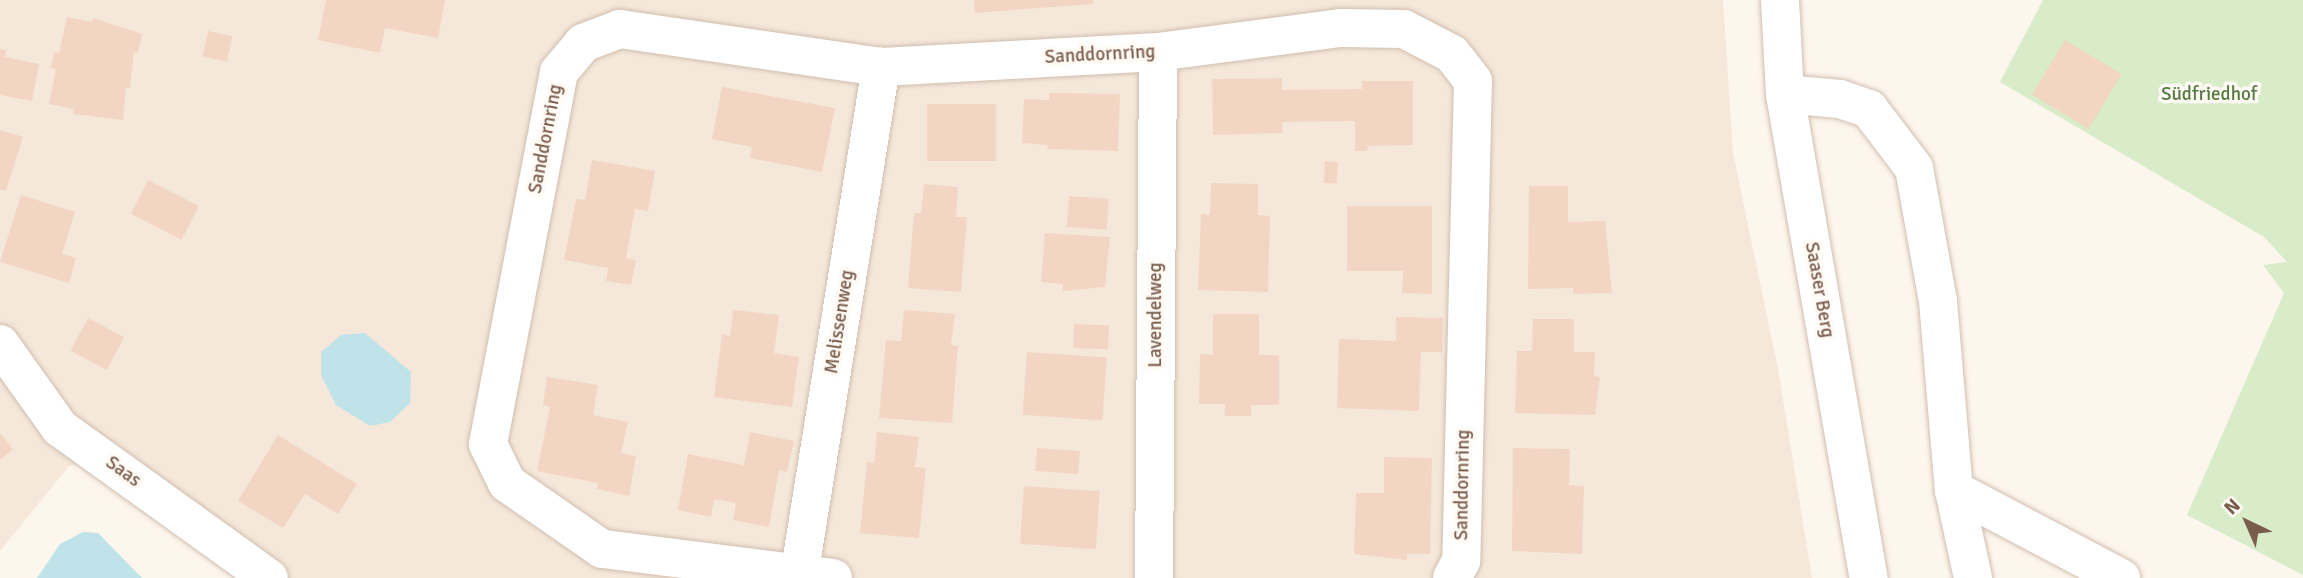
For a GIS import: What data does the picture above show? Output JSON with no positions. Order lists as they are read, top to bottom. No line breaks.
{"streets":{"street":["Sanddornring","Saaser Berg","Lavendelweg","Melissenweg","Saas"]},"crossings":[["Sanddornring","Lavendelweg"],["Sanddornring","Melissenweg"]],"parks":["Südfriedhof"],"north":"top left"}
